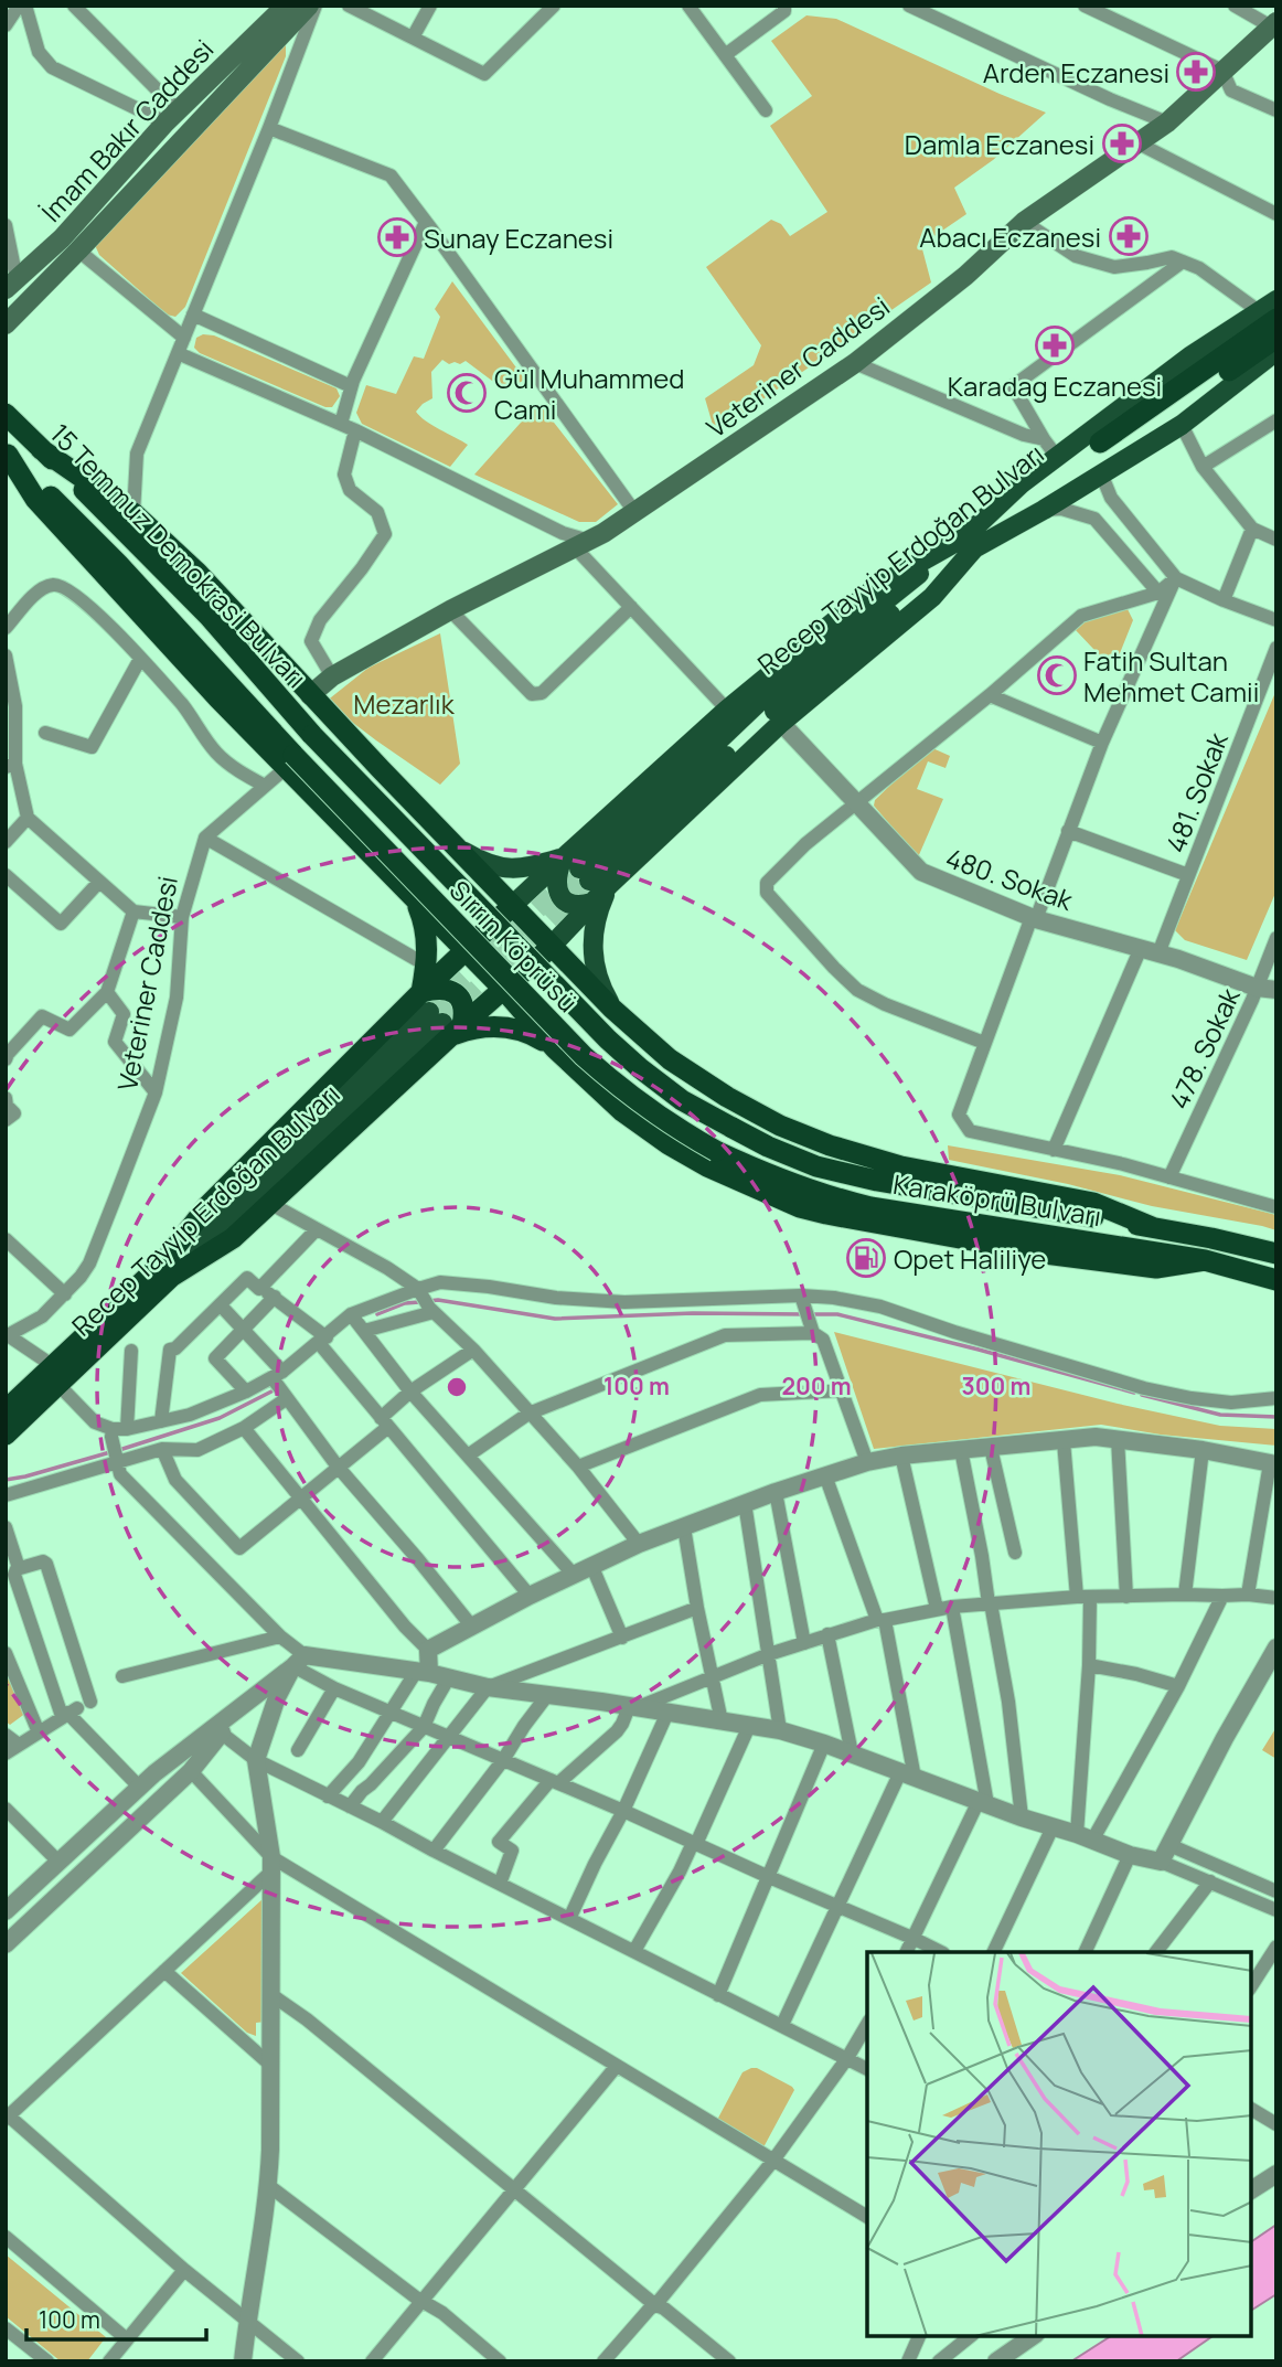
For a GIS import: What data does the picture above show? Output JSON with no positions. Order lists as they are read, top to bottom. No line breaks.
{"streets":{"highway":["15 Temmuz Demokrasi Bulvarı","Recep Tayyip Erdoğan Bulvarı","Sırrın Köprüsü","Karaköprü Bulvarı"],"main road":["İmam Bakır Caddesi","Veteriner Caddesi"],"street":["481. Sokak","480. Sokak","478. Sokak"]},"crossings":[["15 Temmuz Demokrasi Bulvarı","Sırrın Köprüsü"],["481. Sokak","480. Sokak"],["480. Sokak","478. Sokak"],["Sırrın Köprüsü","Karaköprü Bulvarı"]],"parks":["Mezarlık"],"places":{"pharmacy":["Arden Eczanesi","Damla Eczanesi","Abacı Eczanesi","Sunay Eczanesi","Karadag Eczanesi"],"mosque":["Gül Muhammed Cami","Fatih Sultan Mehmet Camii"],"fuel station":["Opet Haliliye"]},"scale_bar":"100 m","rings":["100 m","200 m","300 m"]}
